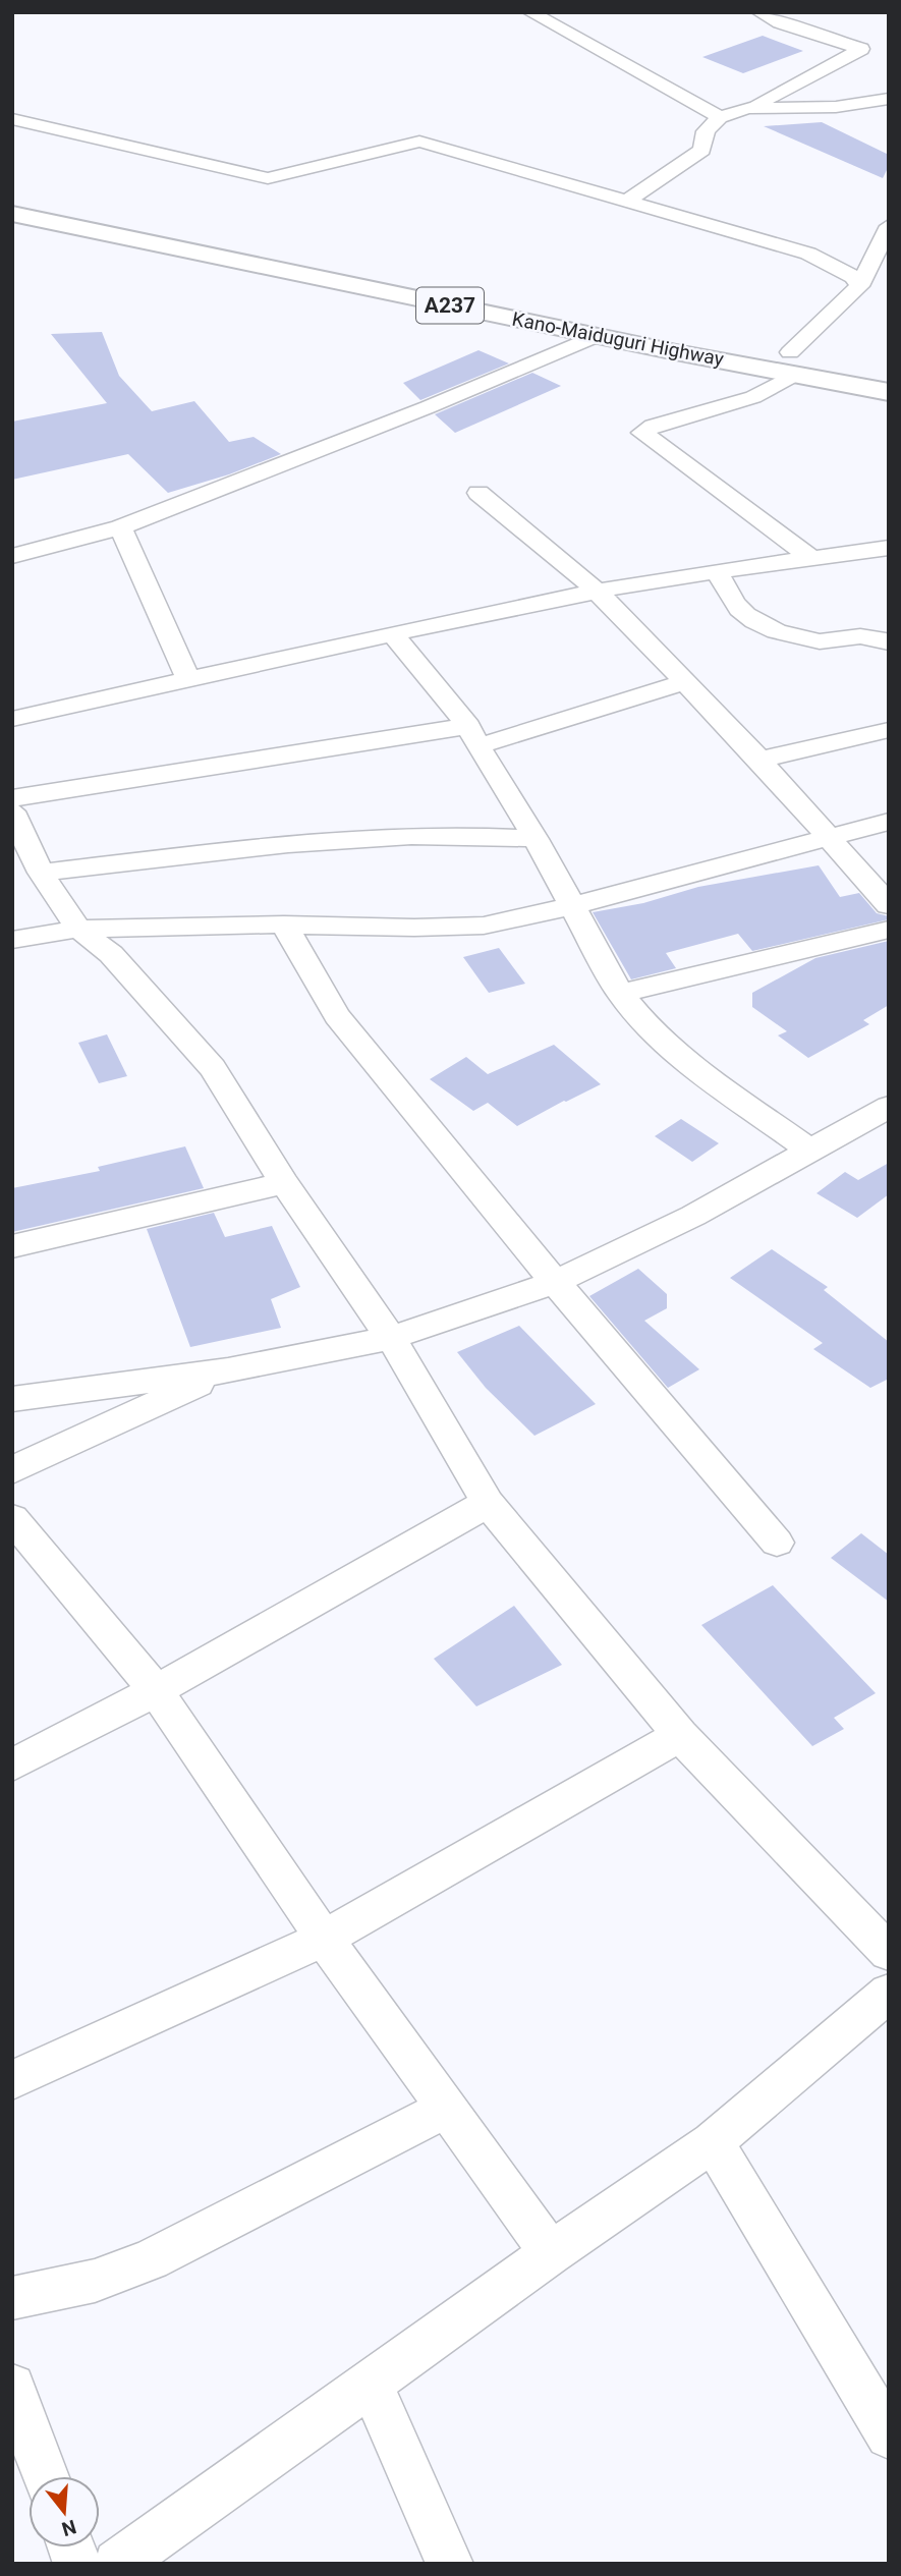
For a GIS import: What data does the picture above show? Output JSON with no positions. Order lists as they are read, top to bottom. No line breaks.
{"streets":{"highway":["A237","Kano-Maiduguri Highway"]},"north":"bottom"}
